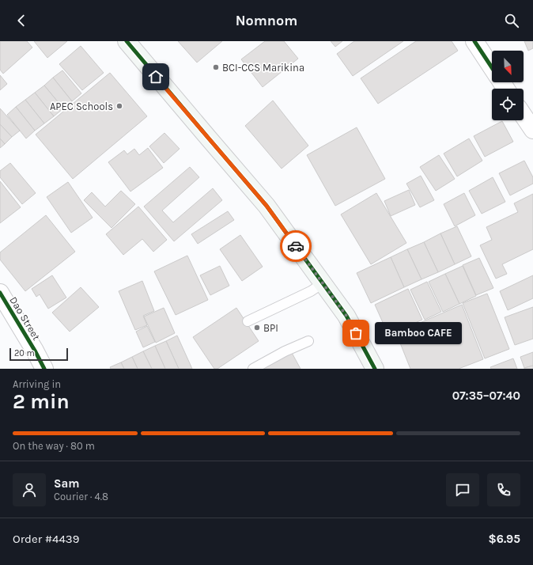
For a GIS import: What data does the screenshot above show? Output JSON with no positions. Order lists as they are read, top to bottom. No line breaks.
{"streets":{"street":["Dao Street"]},"places":["BCI-CCS Marikina","APEC Schools","BPI","Bamboo CAFE"],"scale_bar":"20 m","north":"bottom right","page":{"header":"Nomnom","bubble":"Bamboo CAFE","scale":"20 m","heading":["2 min","Arriving in","07:35–07:40"],"panel":["Sam","Courier · 4.8","Order #4439","$6.95"],"bar":"On the way · 80 m"}}
